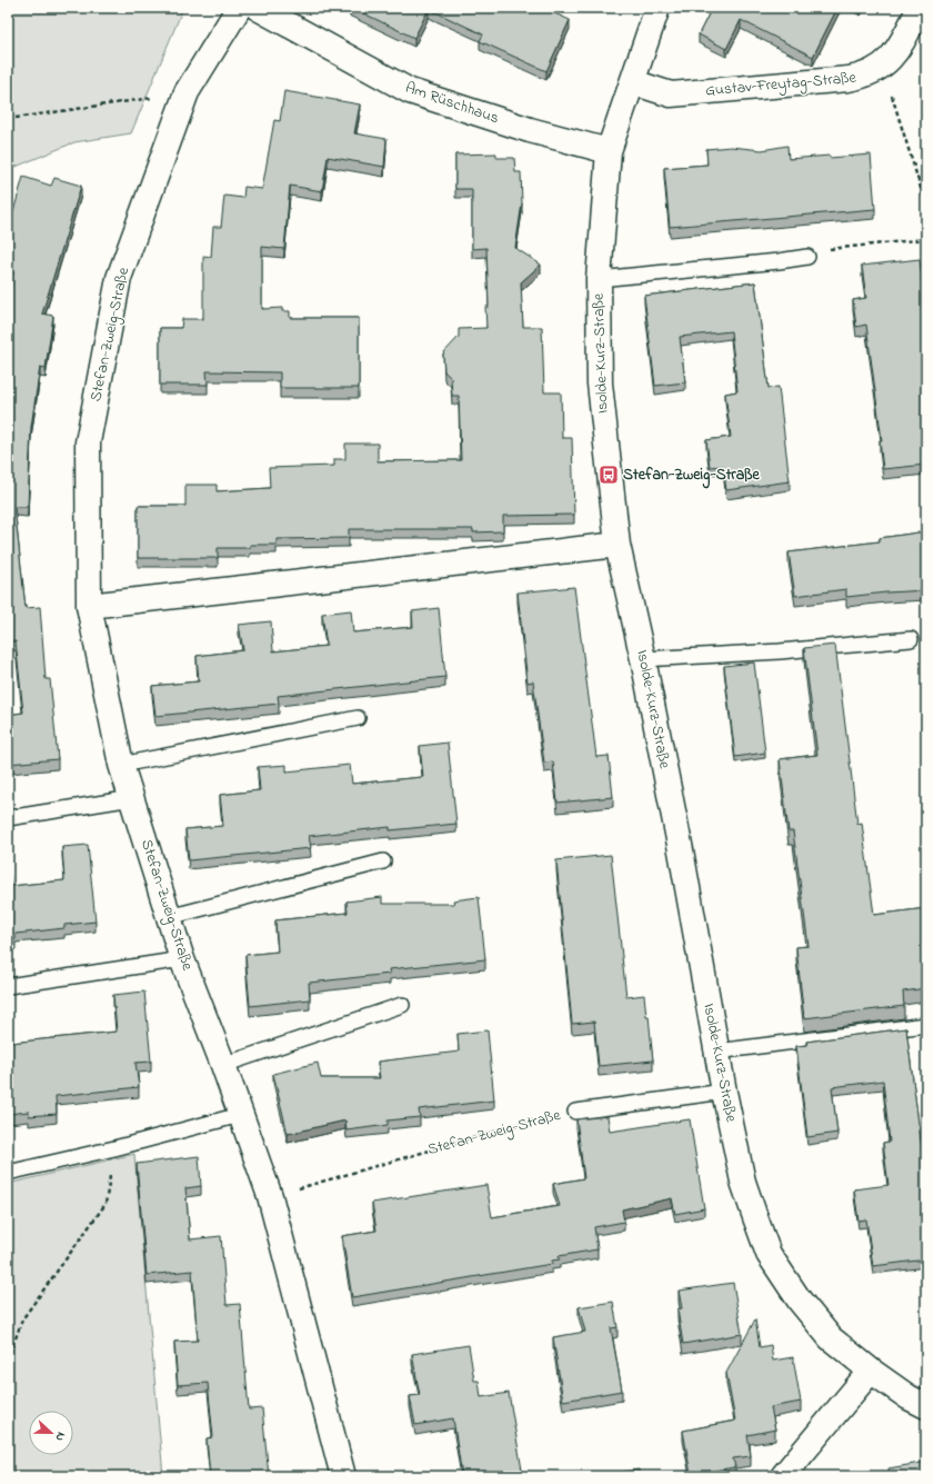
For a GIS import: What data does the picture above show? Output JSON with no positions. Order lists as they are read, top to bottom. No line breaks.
{"streets":{"street":["Gustav-Freytag-Straße","Am Rüschhaus","Stefan-Zweig-Straße","Isolde-Kurz-Straße"]},"crossings":[["Gustav-Freytag-Straße","Isolde-Kurz-Straße"],["Am Rüschhaus","Isolde-Kurz-Straße"],["Stefan-Zweig-Straße","Isolde-Kurz-Straße"]],"places":{"bus stop":["Stefan-Zweig-Straße"]},"north":"right"}
